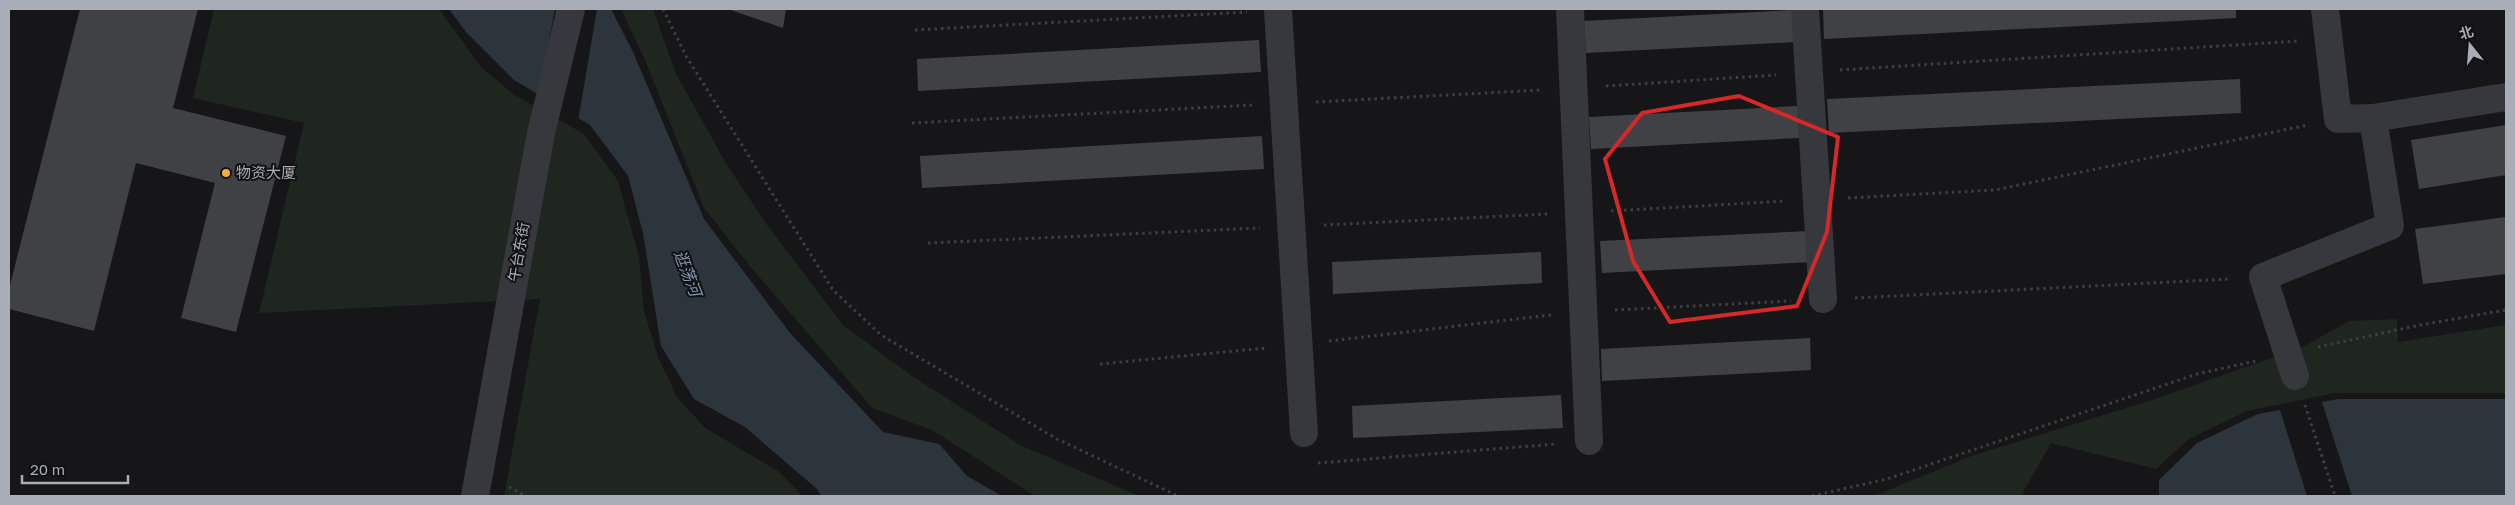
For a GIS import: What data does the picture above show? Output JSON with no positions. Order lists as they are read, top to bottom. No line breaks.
{"streets":{"street":["午台东街"]},"water":["逛荡河"],"places":["物资大厦"],"scale_bar":"20 m","north":"top"}
